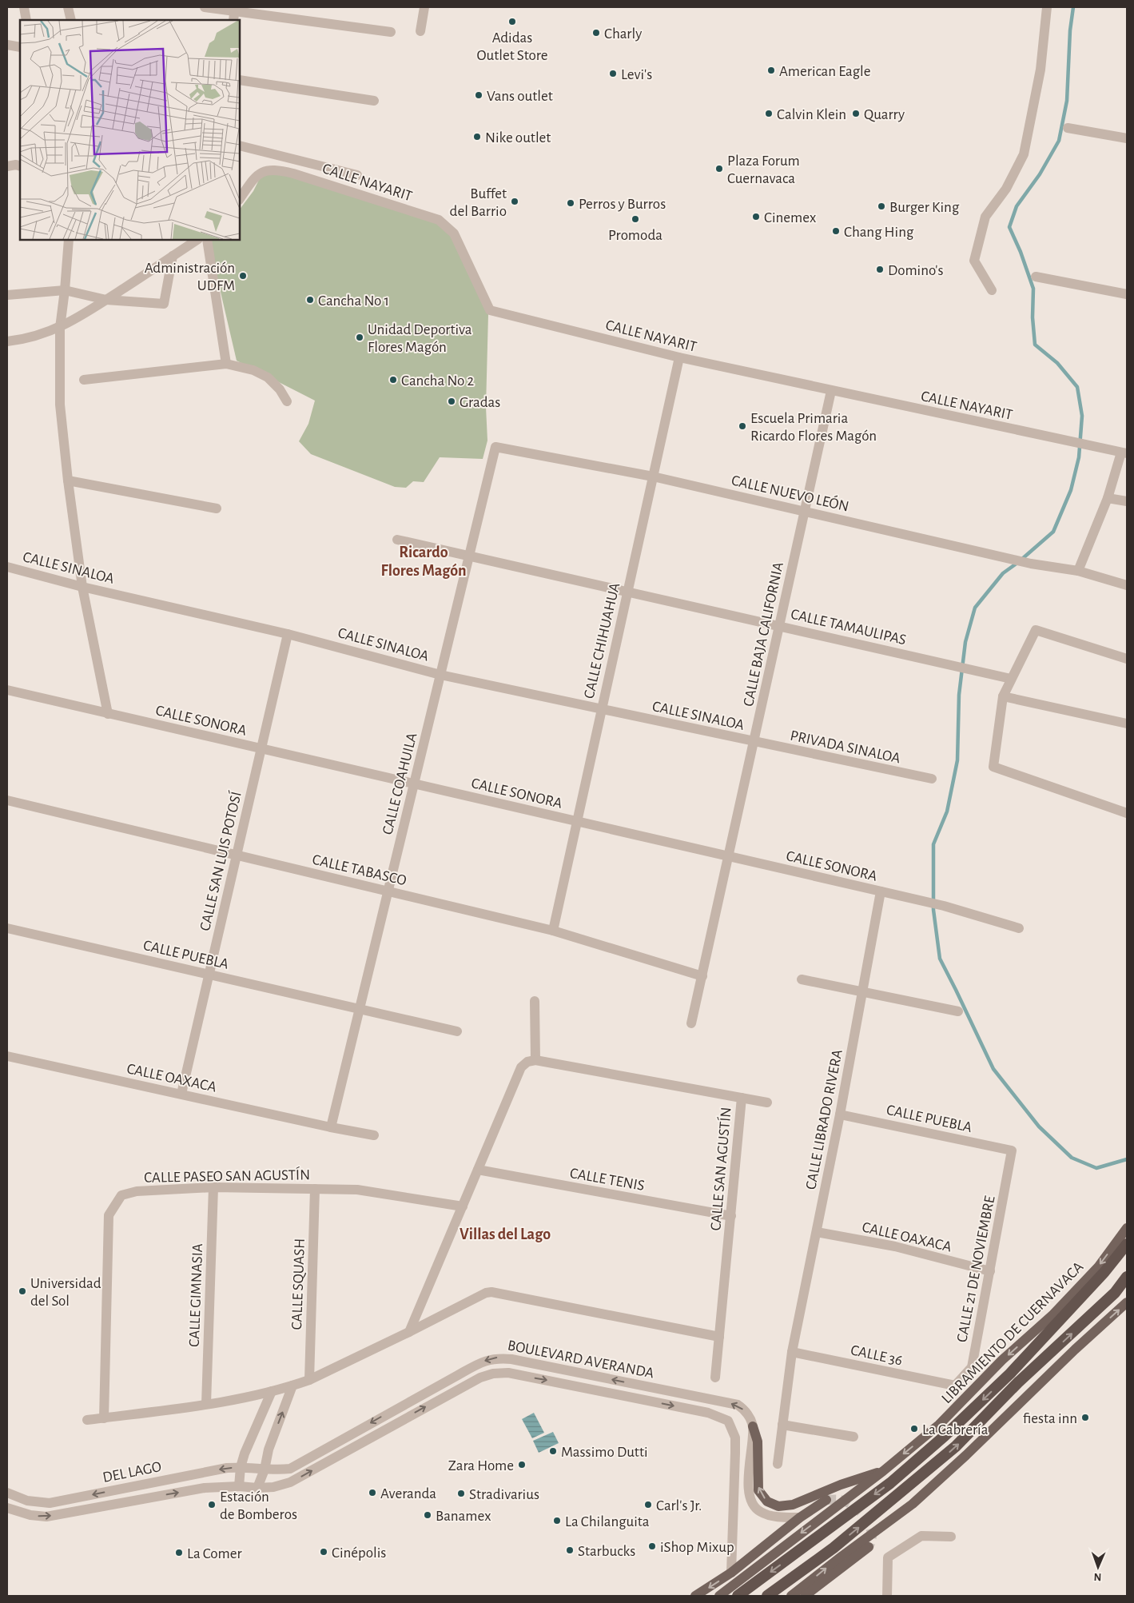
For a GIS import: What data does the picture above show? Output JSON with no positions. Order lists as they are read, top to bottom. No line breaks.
{"streets":{"main road":["LIBRAMIENTO DE CUERNAVACA"],"street":["CALLE NAYARIT","CALLE NUEVO LEÓN","CALLE SINALOA","CALLE TAMAULIPAS","CALLE BAJA CALIFORNIA","CALLE CHIHUAHUA","CALLE SONORA","PRIVADA SINALOA","CALLE COAHUILA","CALLE SAN LUIS POTOSÍ","CALLE TABASCO","CALLE PUEBLA","CALLE OAXACA","CALLE LIBRADO RIVERA","CALLE SAN AGUSTÍN","CALLE PASEO SAN AGUSTÍN","CALLE TENIS","CALLE 21 DE NOVIEMBRE","CALLE SQUASH","CALLE GIMNASIA","CALLE 36","BOULEVARD AVERANDA","DEL LAGO"]},"crossings":[["CALLE NAYARIT","CALLE BAJA CALIFORNIA"],["CALLE NAYARIT","CALLE CHIHUAHUA"],["CALLE NUEVO LEÓN","CALLE BAJA CALIFORNIA"],["CALLE NUEVO LEÓN","CALLE CHIHUAHUA"],["CALLE NUEVO LEÓN","CALLE COAHUILA"],["CALLE SINALOA","CALLE BAJA CALIFORNIA"],["CALLE SINALOA","CALLE CHIHUAHUA"],["CALLE SINALOA","PRIVADA SINALOA"],["CALLE SINALOA","CALLE COAHUILA"],["CALLE SINALOA","CALLE SAN LUIS POTOSÍ"],["CALLE TAMAULIPAS","CALLE BAJA CALIFORNIA"],["CALLE TAMAULIPAS","CALLE CHIHUAHUA"],["CALLE TAMAULIPAS","CALLE COAHUILA"],["CALLE BAJA CALIFORNIA","CALLE SONORA"],["CALLE BAJA CALIFORNIA","PRIVADA SINALOA"],["CALLE BAJA CALIFORNIA","CALLE TABASCO"],["CALLE CHIHUAHUA","CALLE SONORA"],["CALLE CHIHUAHUA","CALLE TABASCO"],["CALLE SONORA","CALLE COAHUILA"],["CALLE SONORA","CALLE SAN LUIS POTOSÍ"],["CALLE SONORA","CALLE LIBRADO RIVERA"],["CALLE COAHUILA","CALLE TABASCO"],["CALLE COAHUILA","CALLE PUEBLA"],["CALLE COAHUILA","CALLE OAXACA"],["CALLE SAN LUIS POTOSÍ","CALLE TABASCO"],["CALLE SAN LUIS POTOSÍ","CALLE PUEBLA"],["CALLE SAN LUIS POTOSÍ","CALLE OAXACA"],["CALLE PUEBLA","CALLE LIBRADO RIVERA"],["CALLE PUEBLA","CALLE 21 DE NOVIEMBRE"],["CALLE OAXACA","CALLE LIBRADO RIVERA"],["CALLE OAXACA","CALLE 21 DE NOVIEMBRE"],["CALLE LIBRADO RIVERA","CALLE 36"],["CALLE SAN AGUSTÍN","CALLE TENIS"],["CALLE PASEO SAN AGUSTÍN","CALLE SQUASH"],["CALLE PASEO SAN AGUSTÍN","CALLE GIMNASIA"],["CALLE 21 DE NOVIEMBRE","CALLE 36"],["BOULEVARD AVERANDA","DEL LAGO"]],"districts":["Ricardo Flores Magón","Villas del Lago"],"places":["Adidas Outlet Store","Charly","American Eagle","Levi's","Vans outlet","Calvin Klein","Quarry","Nike outlet","Plaza Forum Cuernavaca","Buffet del Barrio","Perros y Burros","Burger King","Cinemex","Promoda","Chang Hing","Domino's","Administración UDFM","Cancha No 1","Unidad Deportiva Flores Magón","Cancha No 2","Gradas","Escuela Primaria Ricardo Flores Magón","Universidad del Sol","fiesta inn","La Cabrería","Massimo Dutti","Zara Home","Averanda","Stradivarius","Estación de Bomberos","Carl's Jr.","Banamex","La Chilanguita","iShop Mixup","Starbucks","Cinépolis","La Comer"],"north":"bottom"}
